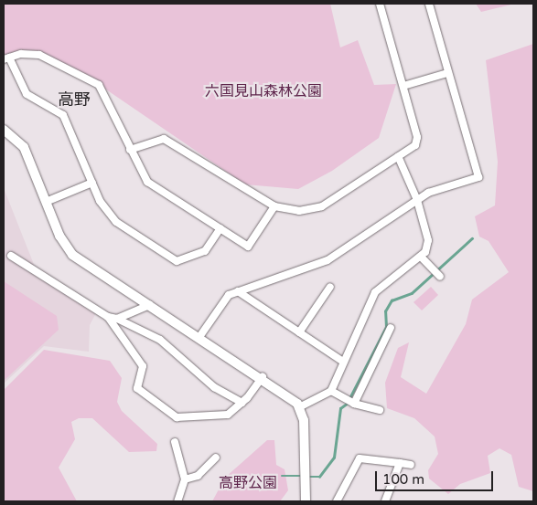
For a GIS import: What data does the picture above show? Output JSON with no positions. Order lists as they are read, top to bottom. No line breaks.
{"districts":["高野"],"parks":["六国見山森林公園","高野公園"],"scale_bar":"100 m"}
